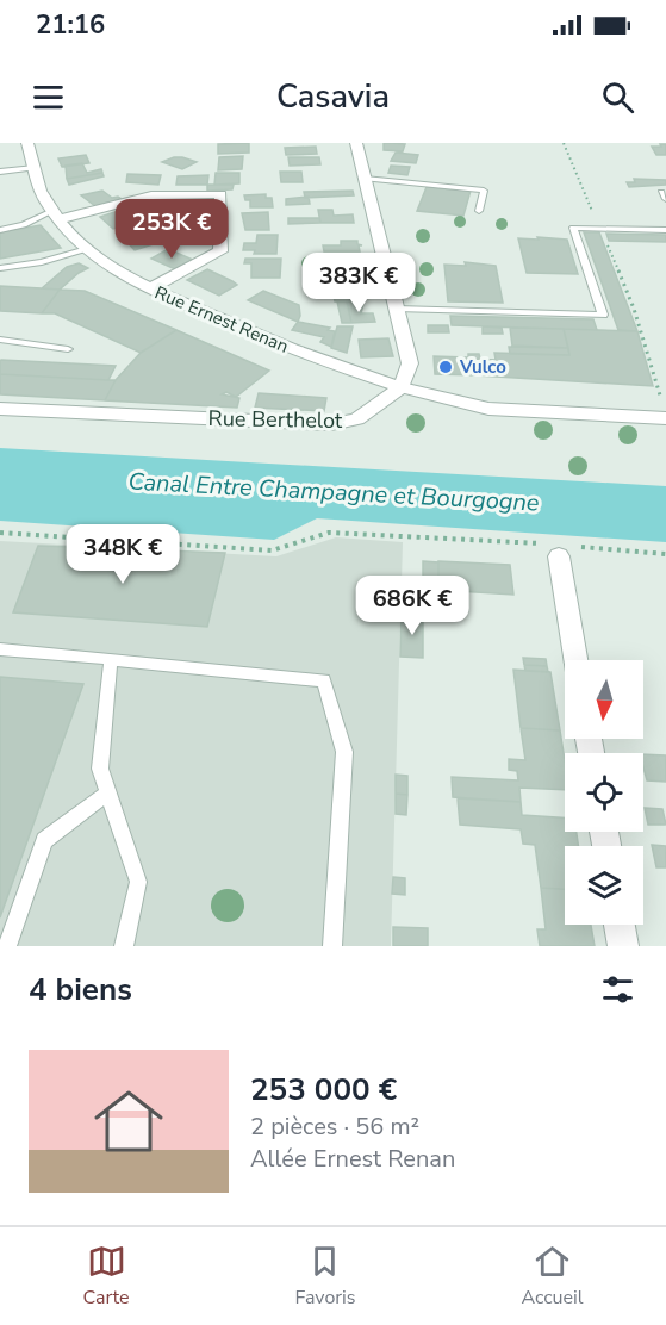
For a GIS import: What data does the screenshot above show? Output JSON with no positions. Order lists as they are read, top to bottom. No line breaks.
{"streets":{"street":["Rue Ernest Renan","Rue Berthelot"]},"crossings":[["Rue Ernest Renan","Rue Berthelot"]],"water":["Canal Entre Champagne et Bourgogne"],"places":["Vulco"],"north":"bottom","page":{"status":"21:16","header":"Casavia","price":["253K €","383K €","348K €","686K €"],"heading":"4 biens","list":[{"name":"253 000 €","note":"2 pièces · 56 m² · Allée Ernest Renan"}],"tabs":["Carte","Favoris","Accueil"]}}
